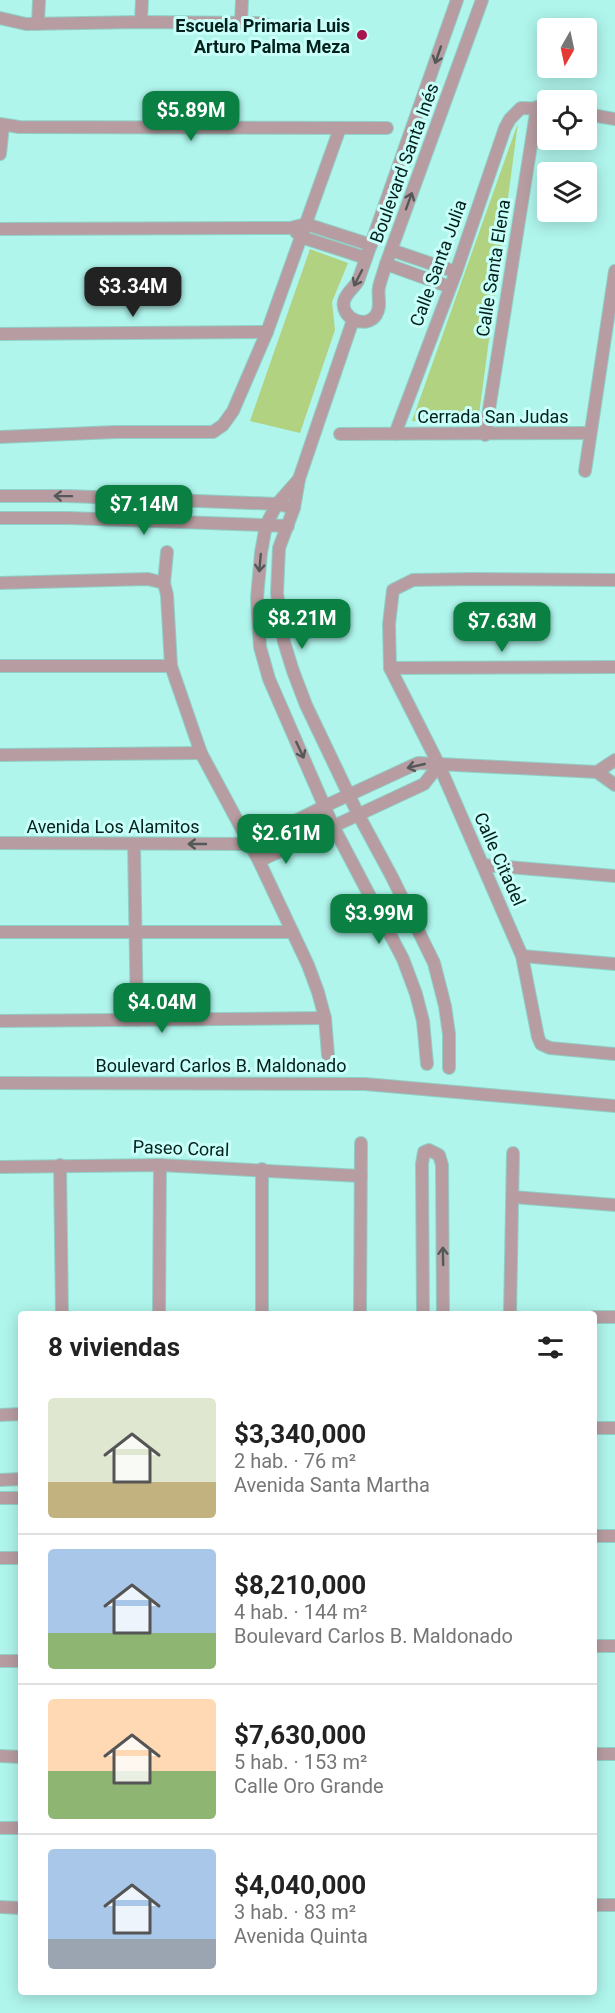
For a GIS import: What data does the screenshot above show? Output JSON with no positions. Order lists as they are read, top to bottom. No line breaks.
{"streets":{"street":["Boulevard Santa Inés","Calle Santa Julia","Calle Santa Elena","Cerrada San Judas","Avenida Los Alamitos","Calle Citadel","Boulevard Carlos B. Maldonado","Paseo Coral"]},"crossings":[["Calle Santa Julia","Cerrada San Judas"],["Calle Santa Elena","Cerrada San Judas"],["Avenida Los Alamitos","Calle Citadel"]],"places":["Escuela Primaria Luis Arturo Palma Meza"],"north":"bottom","page":{"price":["$5.89M","$3.34M","$7.14M","$8.21M","$7.63M","$2.61M","$3.99M","$4.04M"],"heading":"8 viviendas","list":[{"name":"$3,340,000","note":"2 hab. · 76 m² · Avenida Santa Martha"},{"name":"$8,210,000","note":"4 hab. · 144 m² · Boulevard Carlos B. Maldonado"},{"name":"$7,630,000","note":"5 hab. · 153 m² · Calle Oro Grande"},{"name":"$4,040,000","note":"3 hab. · 83 m² · Avenida Quinta"}]}}
